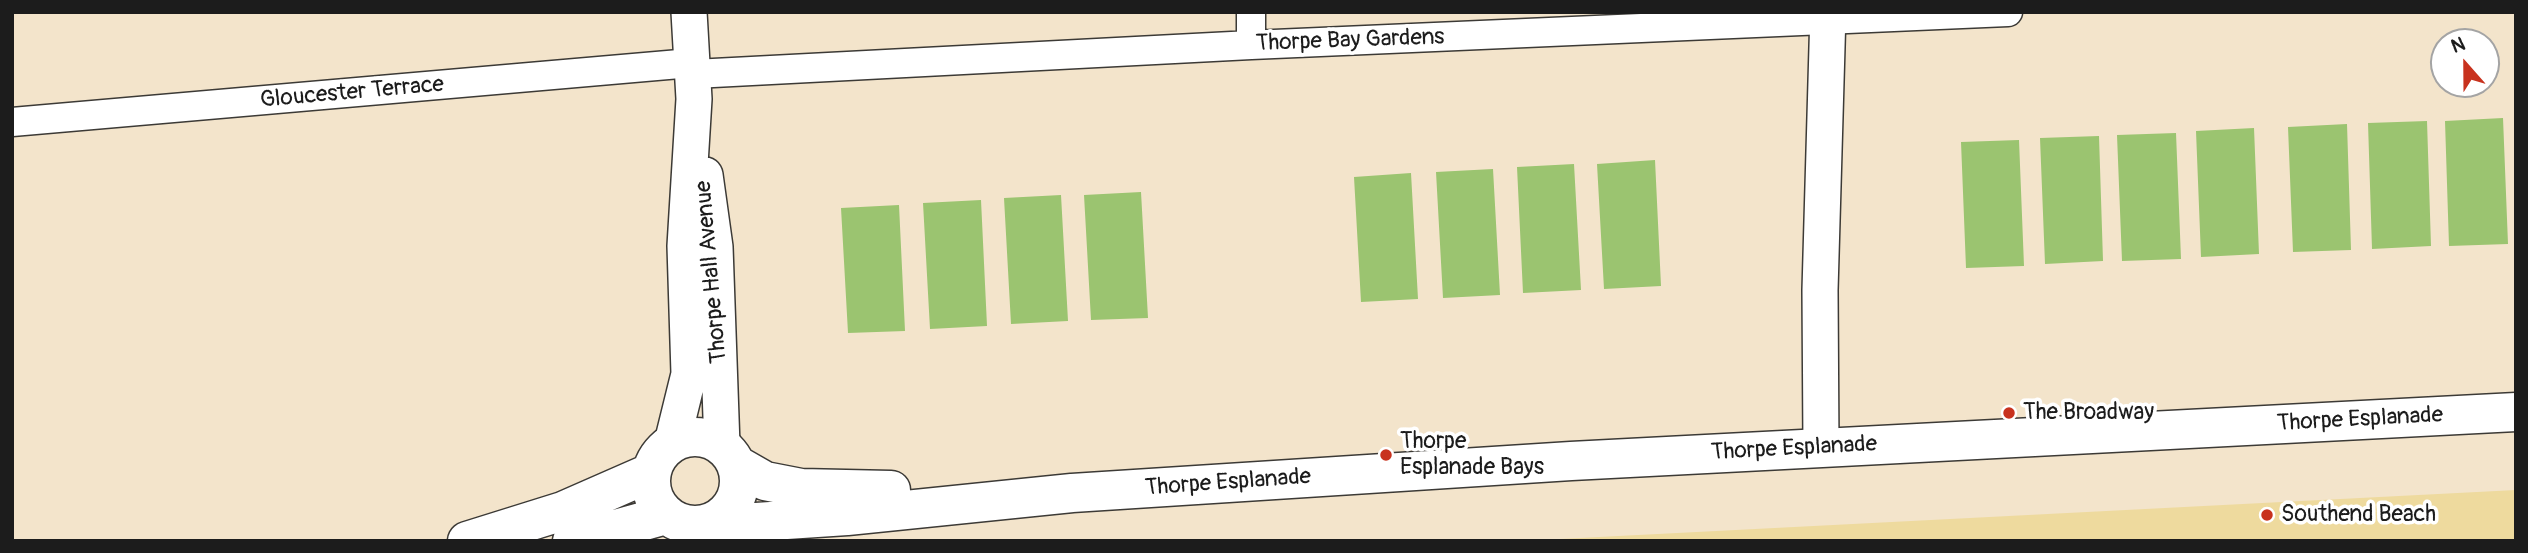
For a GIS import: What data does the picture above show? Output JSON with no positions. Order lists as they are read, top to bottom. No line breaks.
{"streets":{"main road":["Thorpe Esplanade"],"street":["Thorpe Bay Gardens","Gloucester Terrace","Thorpe Hall Avenue"]},"crossings":[["Thorpe Bay Gardens","Gloucester Terrace"],["Thorpe Bay Gardens","Thorpe Hall Avenue"],["Gloucester Terrace","Thorpe Hall Avenue"],["Thorpe Hall Avenue","Thorpe Esplanade"]],"places":["The Broadway","Thorpe Esplanade Bays","Southend Beach"],"north":"top"}
